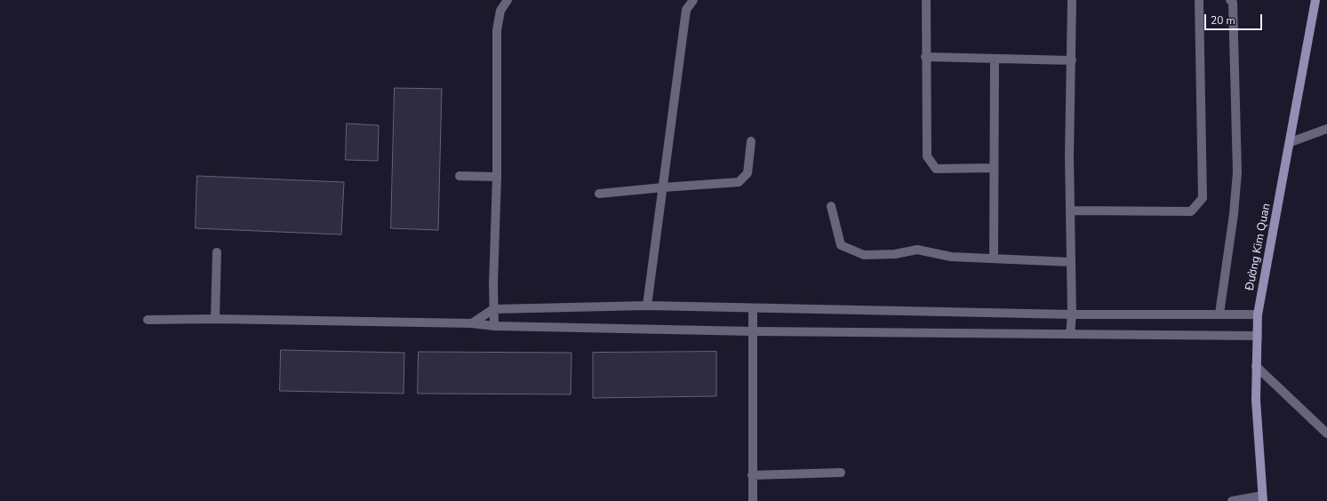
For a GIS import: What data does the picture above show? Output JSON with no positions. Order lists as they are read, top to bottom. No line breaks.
{"streets":{"main road":["Đường Kim Quan"]},"scale_bar":"20 m"}
